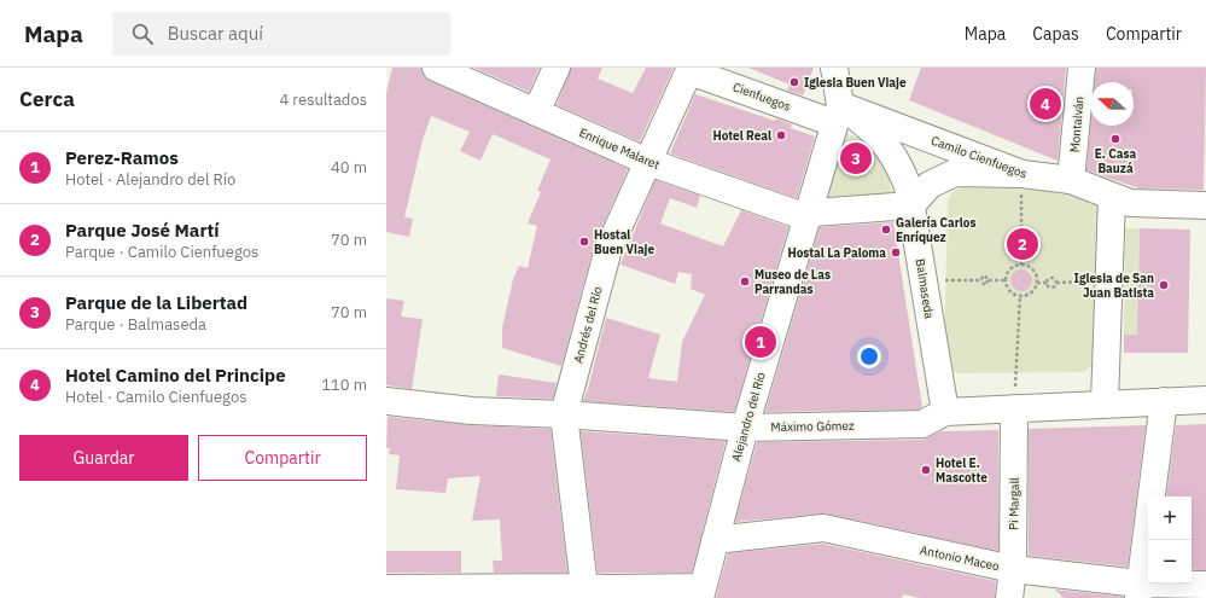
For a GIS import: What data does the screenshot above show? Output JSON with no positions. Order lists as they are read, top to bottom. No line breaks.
{"streets":{"street":["Cienfuegos","Montalván","Enrique Malaret","Camilo Cienfuegos","Balmaseda","Andrés del Río","Alejandro del Río","Máximo Gómez","Pi Margall","Antonio Maceo"]},"crossings":[["Cienfuegos","Camilo Cienfuegos"],["Cienfuegos","Balmaseda"],["Cienfuegos","Andrés del Río"],["Cienfuegos","Alejandro del Río"],["Montalván","Camilo Cienfuegos"],["Enrique Malaret","Balmaseda"],["Enrique Malaret","Andrés del Río"],["Enrique Malaret","Alejandro del Río"],["Camilo Cienfuegos","Balmaseda"],["Camilo Cienfuegos","Alejandro del Río"],["Balmaseda","Alejandro del Río"],["Balmaseda","Máximo Gómez"],["Andrés del Río","Máximo Gómez"],["Alejandro del Río","Máximo Gómez"],["Alejandro del Río","Antonio Maceo"],["Máximo Gómez","Pi Margall"],["Pi Margall","Antonio Maceo"]],"places":["Iglesia Buen Viaje","Hotel Real","E. Casa Bauzá","Galería Carlos Enríquez","Hostal Buen Viaje","Hostal La Paloma","Museo de Las Parrandas","Iglesia de San Juan Batista","Hotel E. Mascotte"],"north":"left","page":{"header":"Mapa","search":"Buscar aquí","nav":["Mapa","Capas","Compartir"],"heading":["Cerca","4 resultados"],"pins":["4","3","2","1"],"list":[{"mark":"1","name":"Perez-Ramos","note":"Hotel · Alejandro del Río","value":"40 m"},{"mark":"2","name":"Parque José Martí","note":"Parque · Camilo Cienfuegos","value":"70 m"},{"mark":"3","name":"Parque de la Libertad","note":"Parque · Balmaseda","value":"70 m"},{"mark":"4","name":"Hotel Camino del Principe","note":"Hotel · Camilo Cienfuegos","value":"110 m"}],"buttons":["Guardar","Compartir"],"map_buttons":["+","−"]}}
